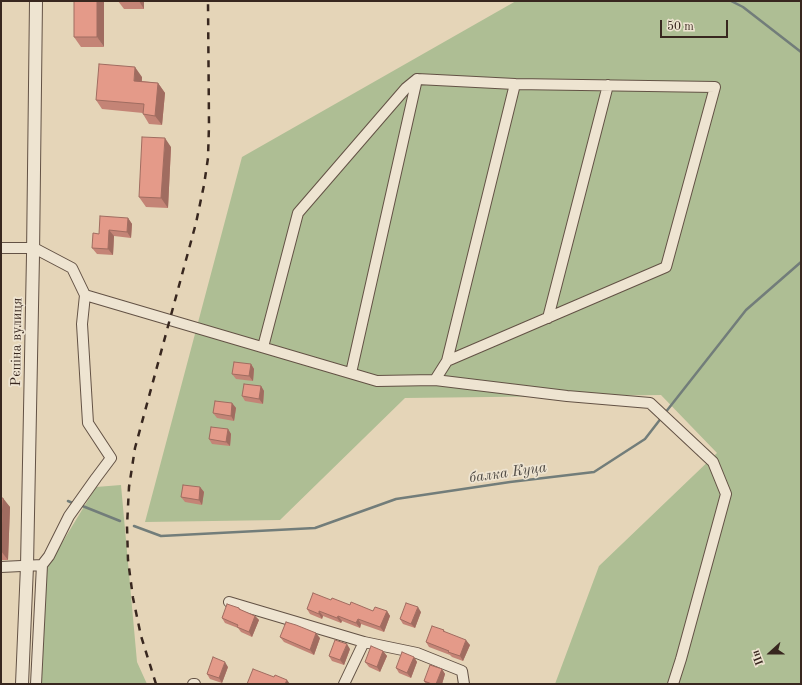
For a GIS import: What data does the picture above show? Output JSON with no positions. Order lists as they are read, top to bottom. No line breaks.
{"streets":{"street":["Рєпіна вулиця"]},"water":["балка Куца"],"scale_bar":"50 m","north":"left"}
